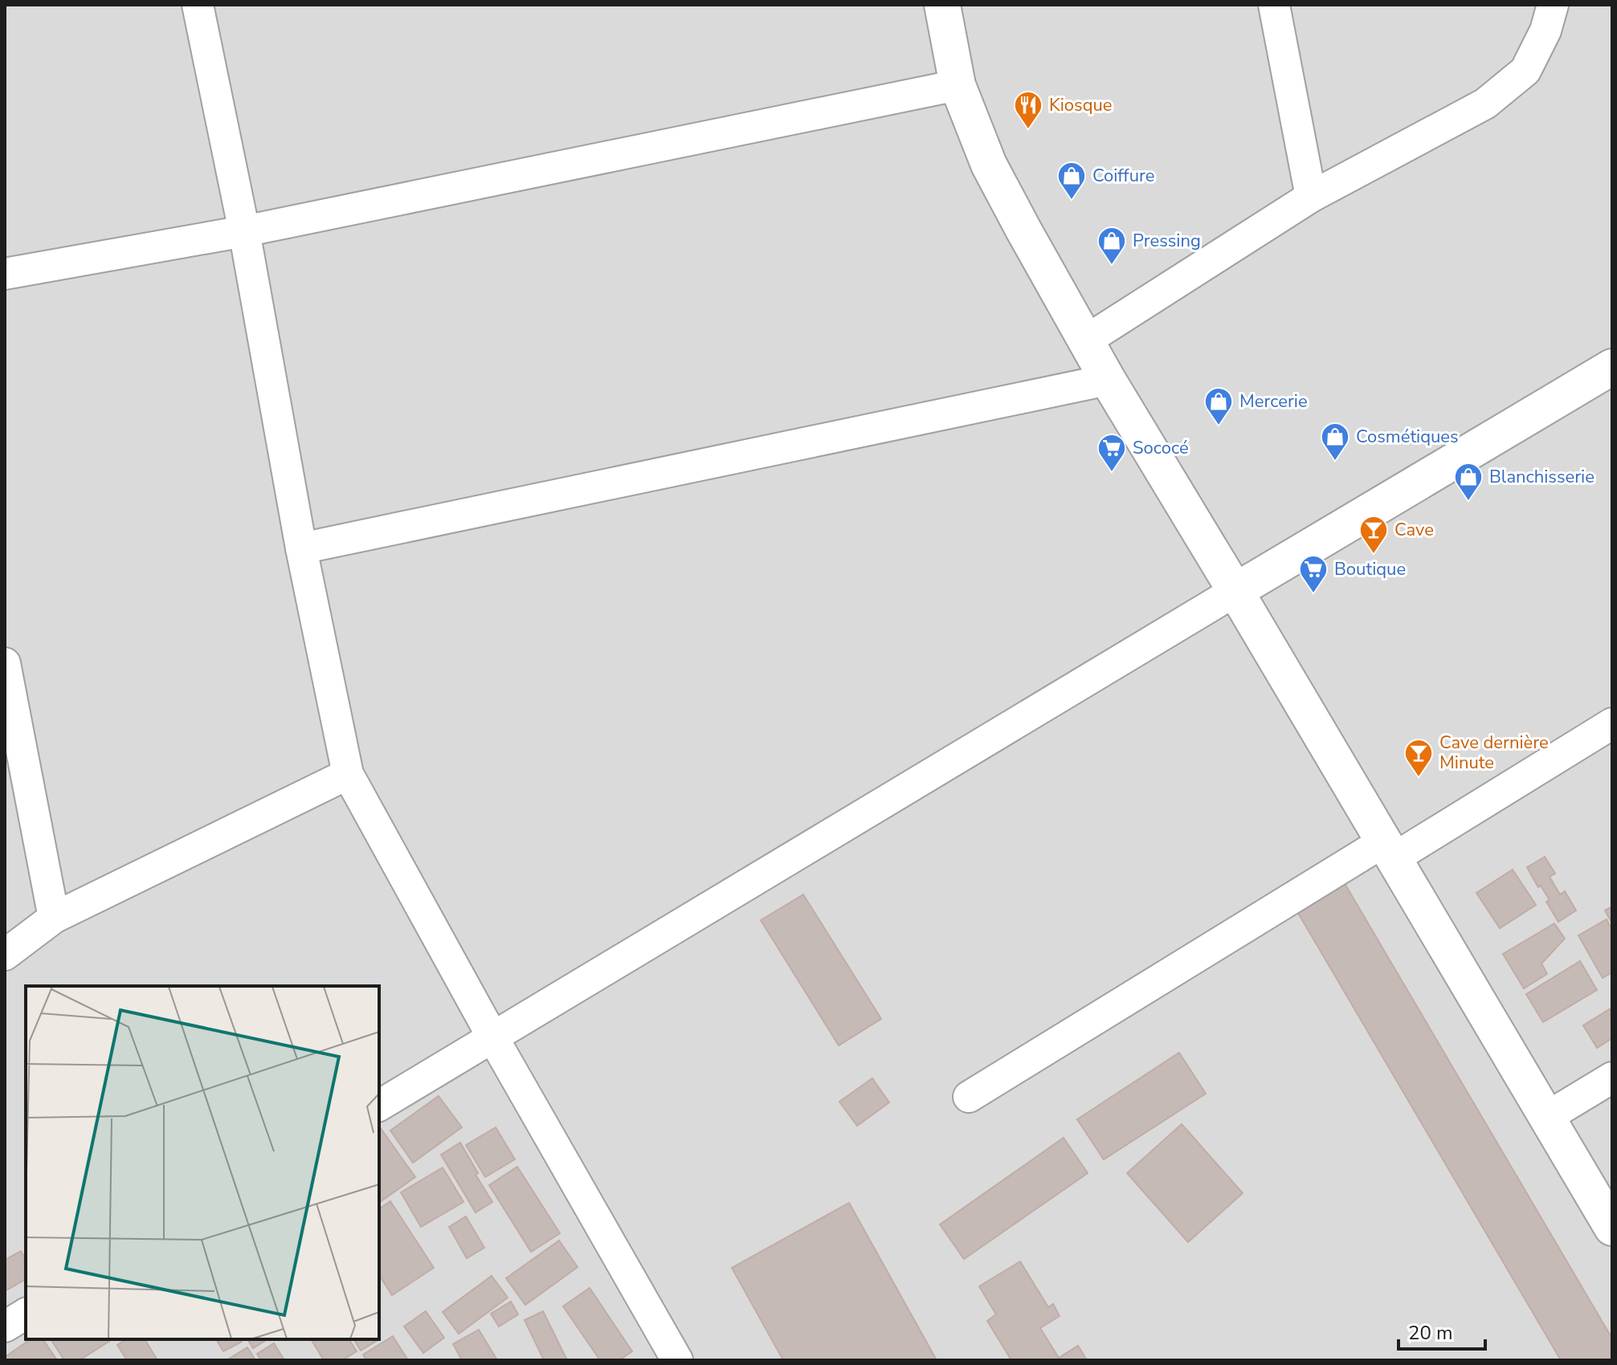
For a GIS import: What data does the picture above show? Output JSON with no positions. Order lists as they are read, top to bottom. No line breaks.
{"places":{"restaurant":["Kiosque"],"shop":["Coiffure","Pressing","Mercerie","Cosmétiques","Blanchisserie"],"supermarket":["Sococé","Boutique"],"bar":["Cave","Cave dernière Minute"]},"scale_bar":"20 m"}
